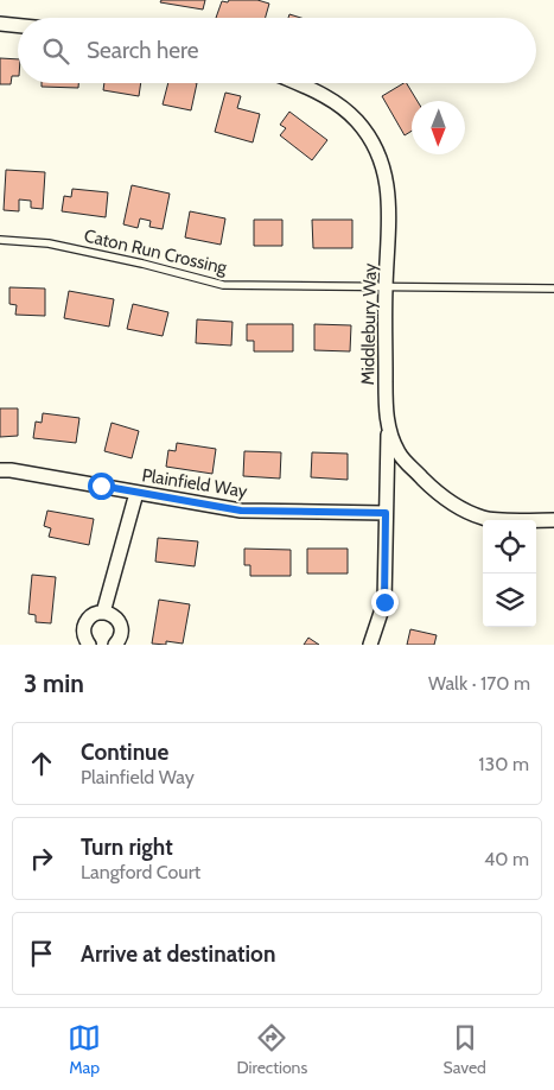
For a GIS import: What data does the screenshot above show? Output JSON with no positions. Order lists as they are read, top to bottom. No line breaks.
{"streets":{"street":["Middlebury Way","Plainfield Way"],"lane":["Caton Run Crossing"]},"crossings":[["Caton Run Crossing","Middlebury Way"]],"north":"bottom","page":{"search":"Search here","heading":["3 min","Walk · 170 m"],"list":[["Continue","Plainfield Way","130 m"],["Turn right","Langford Court","40 m"],"Arrive at destination"],"nav":["Map","Directions","Saved"]}}
